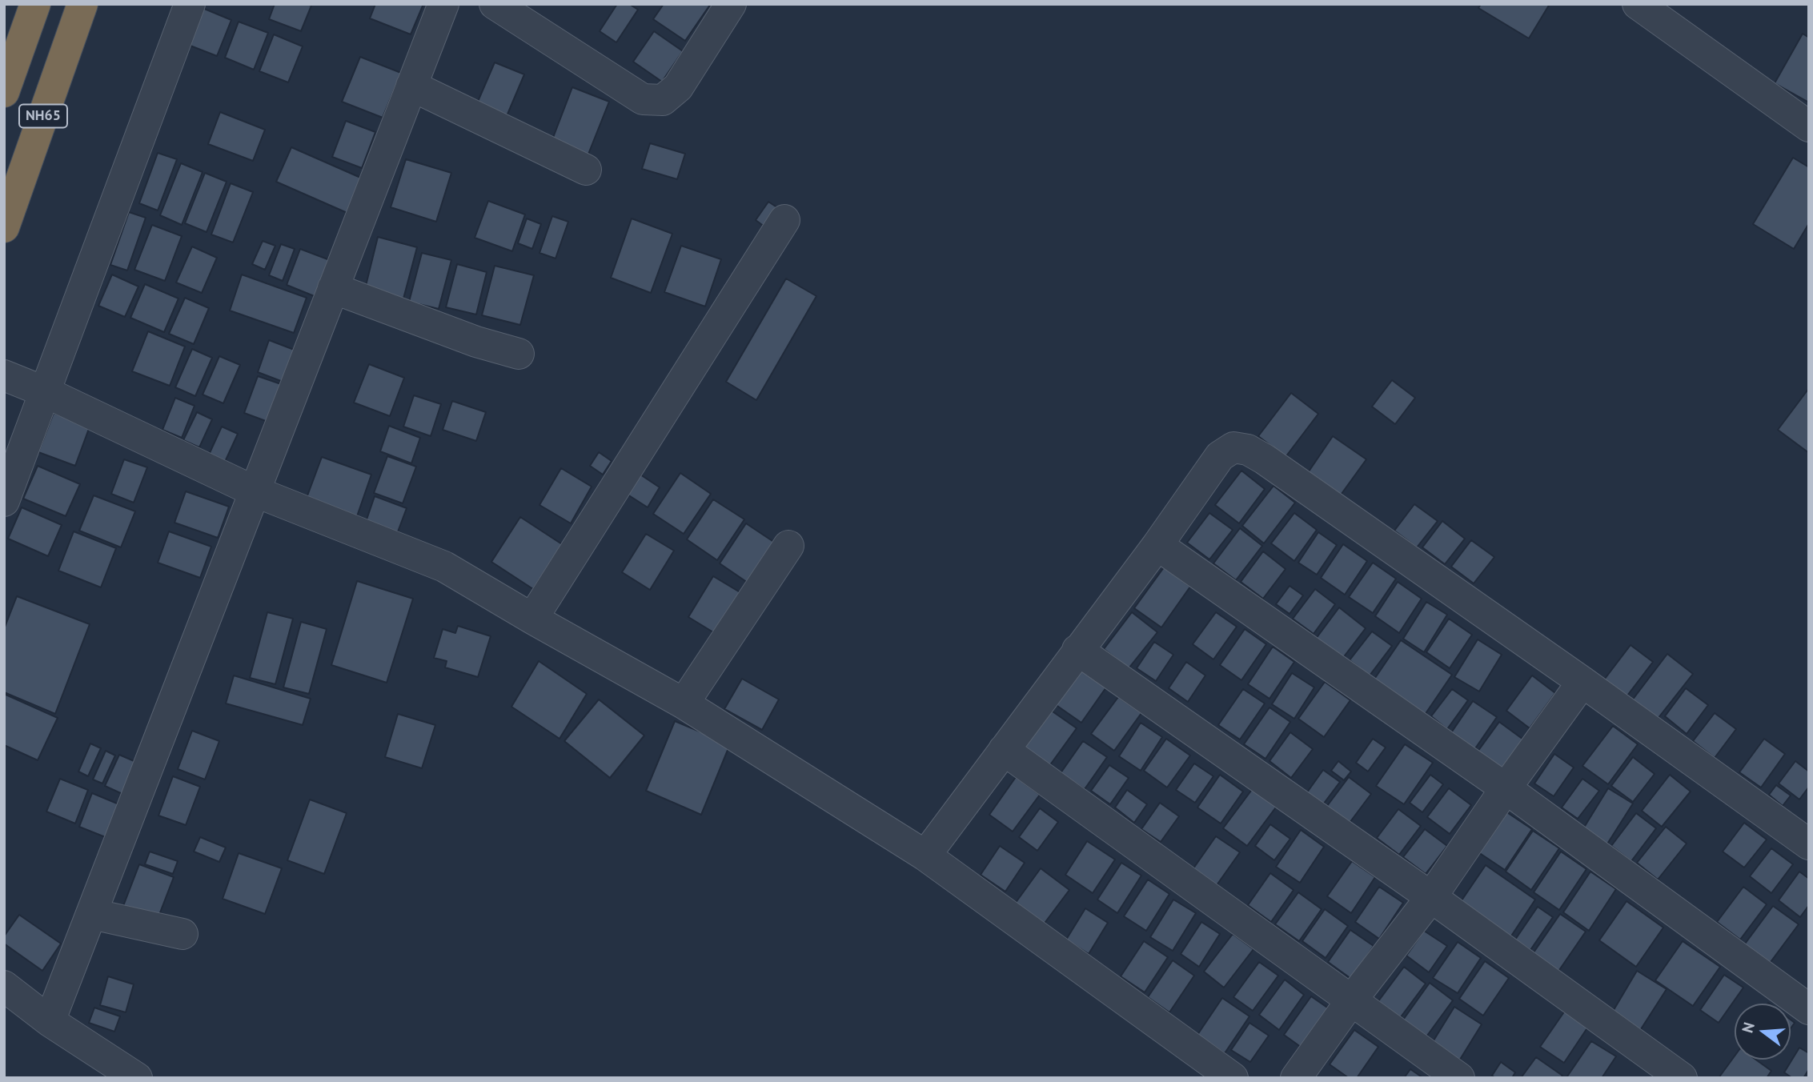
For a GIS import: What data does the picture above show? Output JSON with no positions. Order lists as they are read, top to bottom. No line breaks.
{"streets":{"highway":["NH65"]},"north":"left"}
